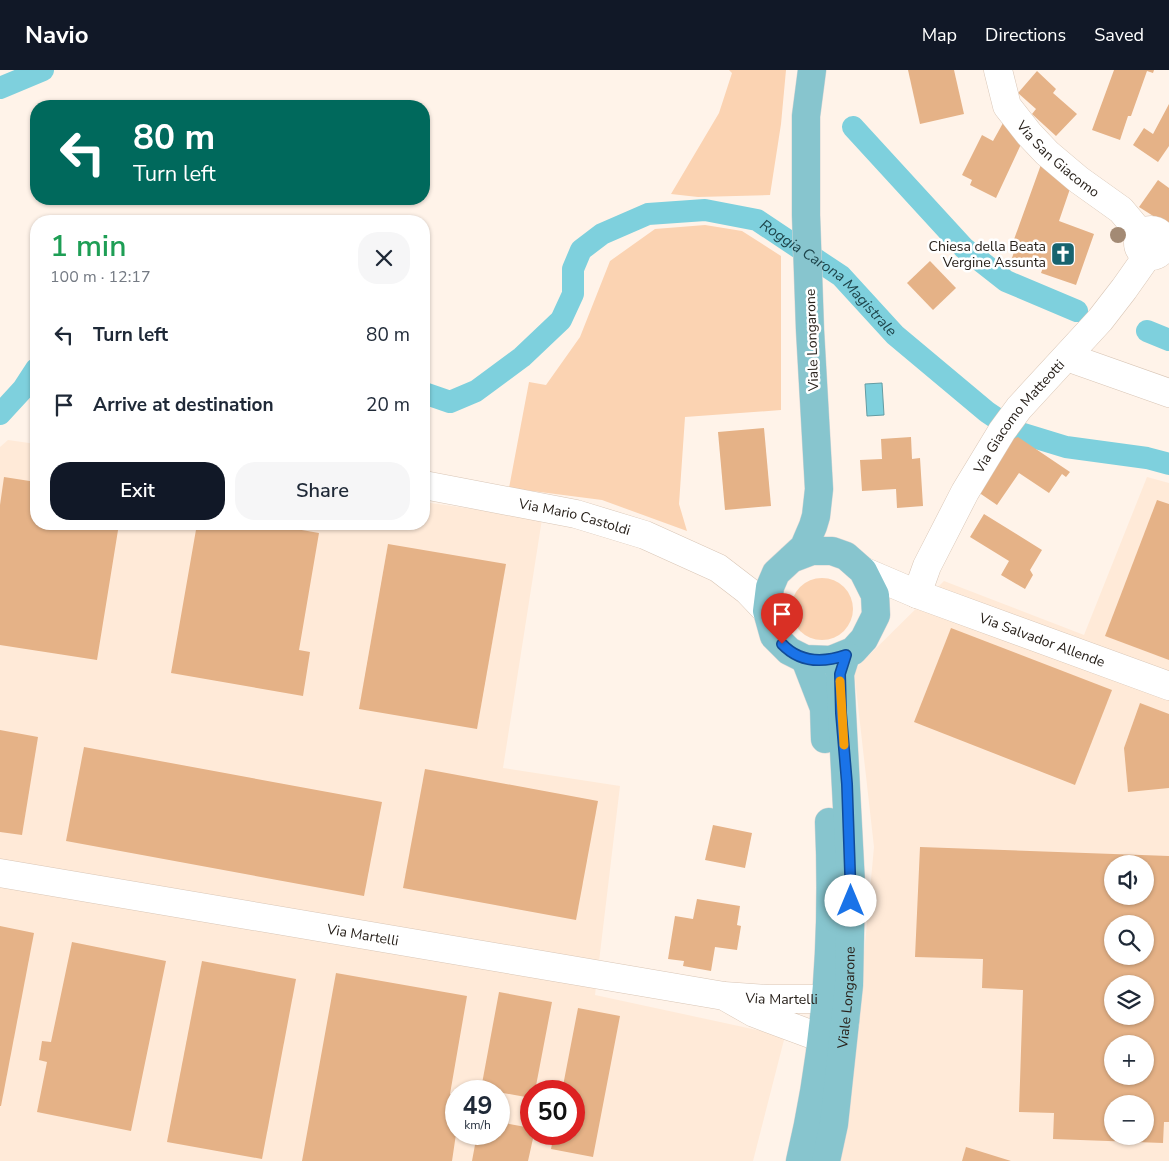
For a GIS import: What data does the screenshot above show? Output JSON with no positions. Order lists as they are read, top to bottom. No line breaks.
{"streets":{"main road":["Viale Longarone"],"street":["Via San Giacomo","Via Giacomo Matteotti","Via Mario Castoldi","Via Salvador Allende","Via Martelli"]},"crossings":[["Via San Giacomo","Via Giacomo Matteotti"],["Viale Longarone","Via Mario Castoldi"],["Viale Longarone","Via Salvador Allende"],["Viale Longarone","Via Martelli"],["Via Giacomo Matteotti","Via Salvador Allende"],["Via Mario Castoldi","Via Salvador Allende"]],"water":["Roggia Carona Magistrale"],"places":{"church":["Chiesa della Beata Vergine Assunta"]},"page":{"header":"Navio","nav":["Map","Directions","Saved"],"turn":["80 m","Turn left"],"heading":["1 min","100 m · 12:17"],"list":[{"name":"Turn left","value":"80 m"},{"name":"Arrive at destination","value":"20 m"}],"buttons":["Exit","Share"],"map_buttons":["+","−"],"speed":"49 km/h","limit":"50"}}
